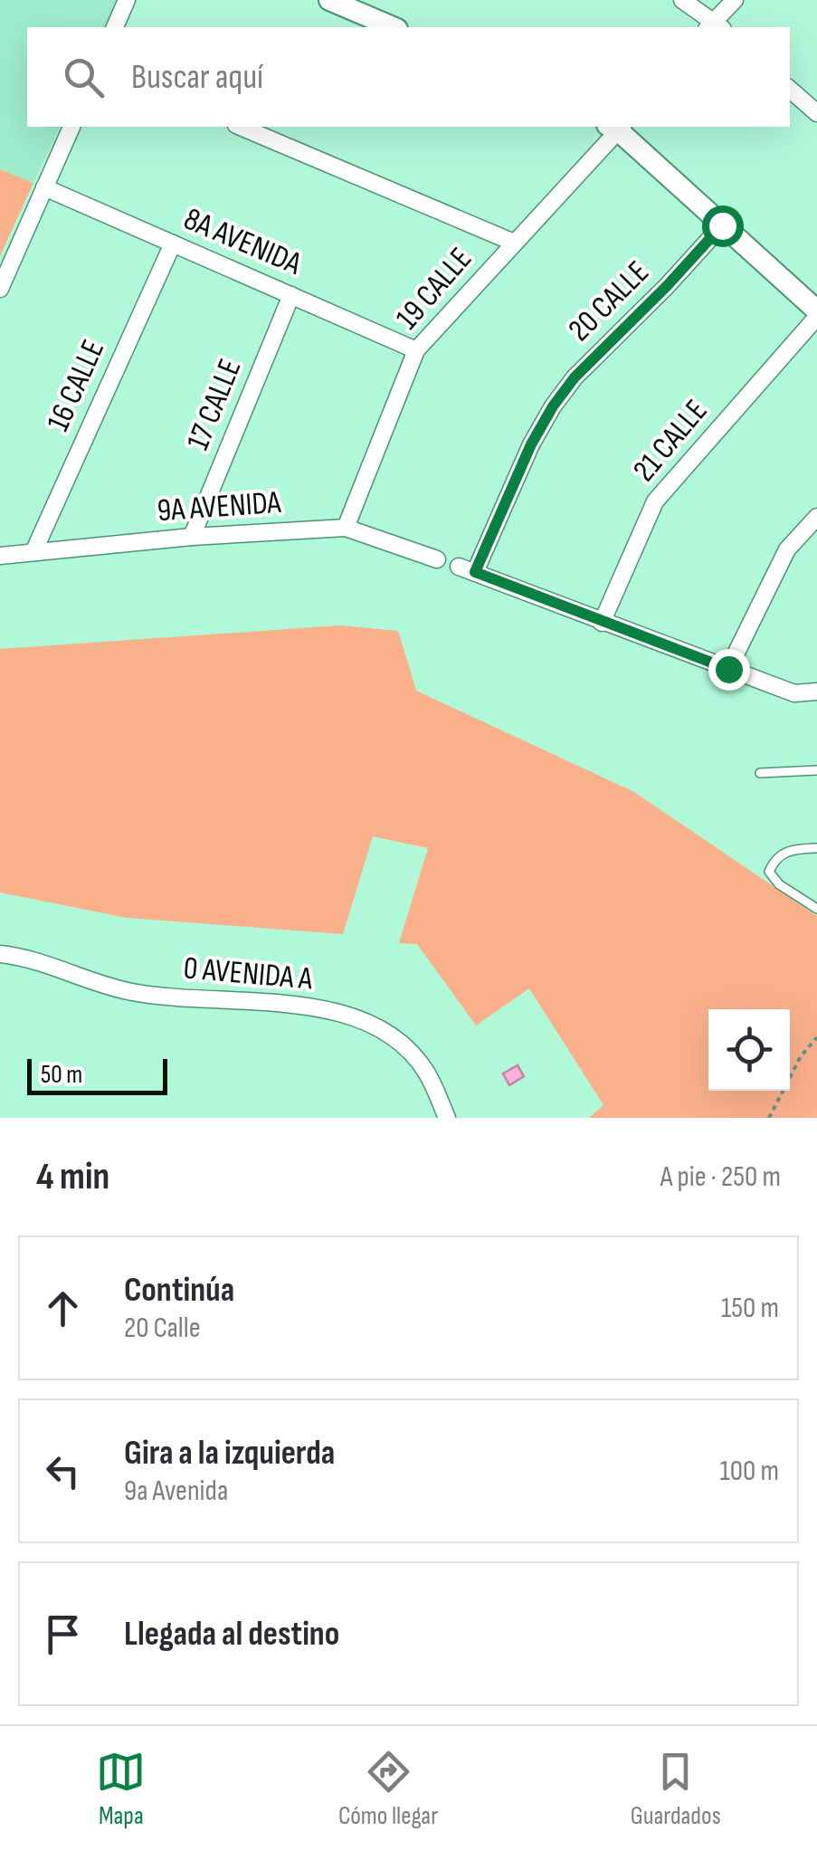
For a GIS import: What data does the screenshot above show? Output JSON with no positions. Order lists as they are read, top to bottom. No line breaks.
{"streets":{"street":["8A AVENIDA","19 CALLE","20 CALLE","16 CALLE","17 CALLE","21 CALLE","9A AVENIDA","0 AVENIDA A"]},"crossings":[["8A AVENIDA","19 CALLE"],["8A AVENIDA","16 CALLE"],["8A AVENIDA","17 CALLE"],["19 CALLE","9A AVENIDA"],["20 CALLE","21 CALLE"],["16 CALLE","9A AVENIDA"],["17 CALLE","9A AVENIDA"]],"scale_bar":"50 m","page":{"search":"Buscar aquí","scale":"50 m","heading":["4 min","A pie · 250 m"],"list":[["Continúa","20 Calle","150 m"],["Gira a la izquierda","9a Avenida","100 m"],"Llegada al destino"],"nav":["Mapa","Cómo llegar","Guardados"]}}
